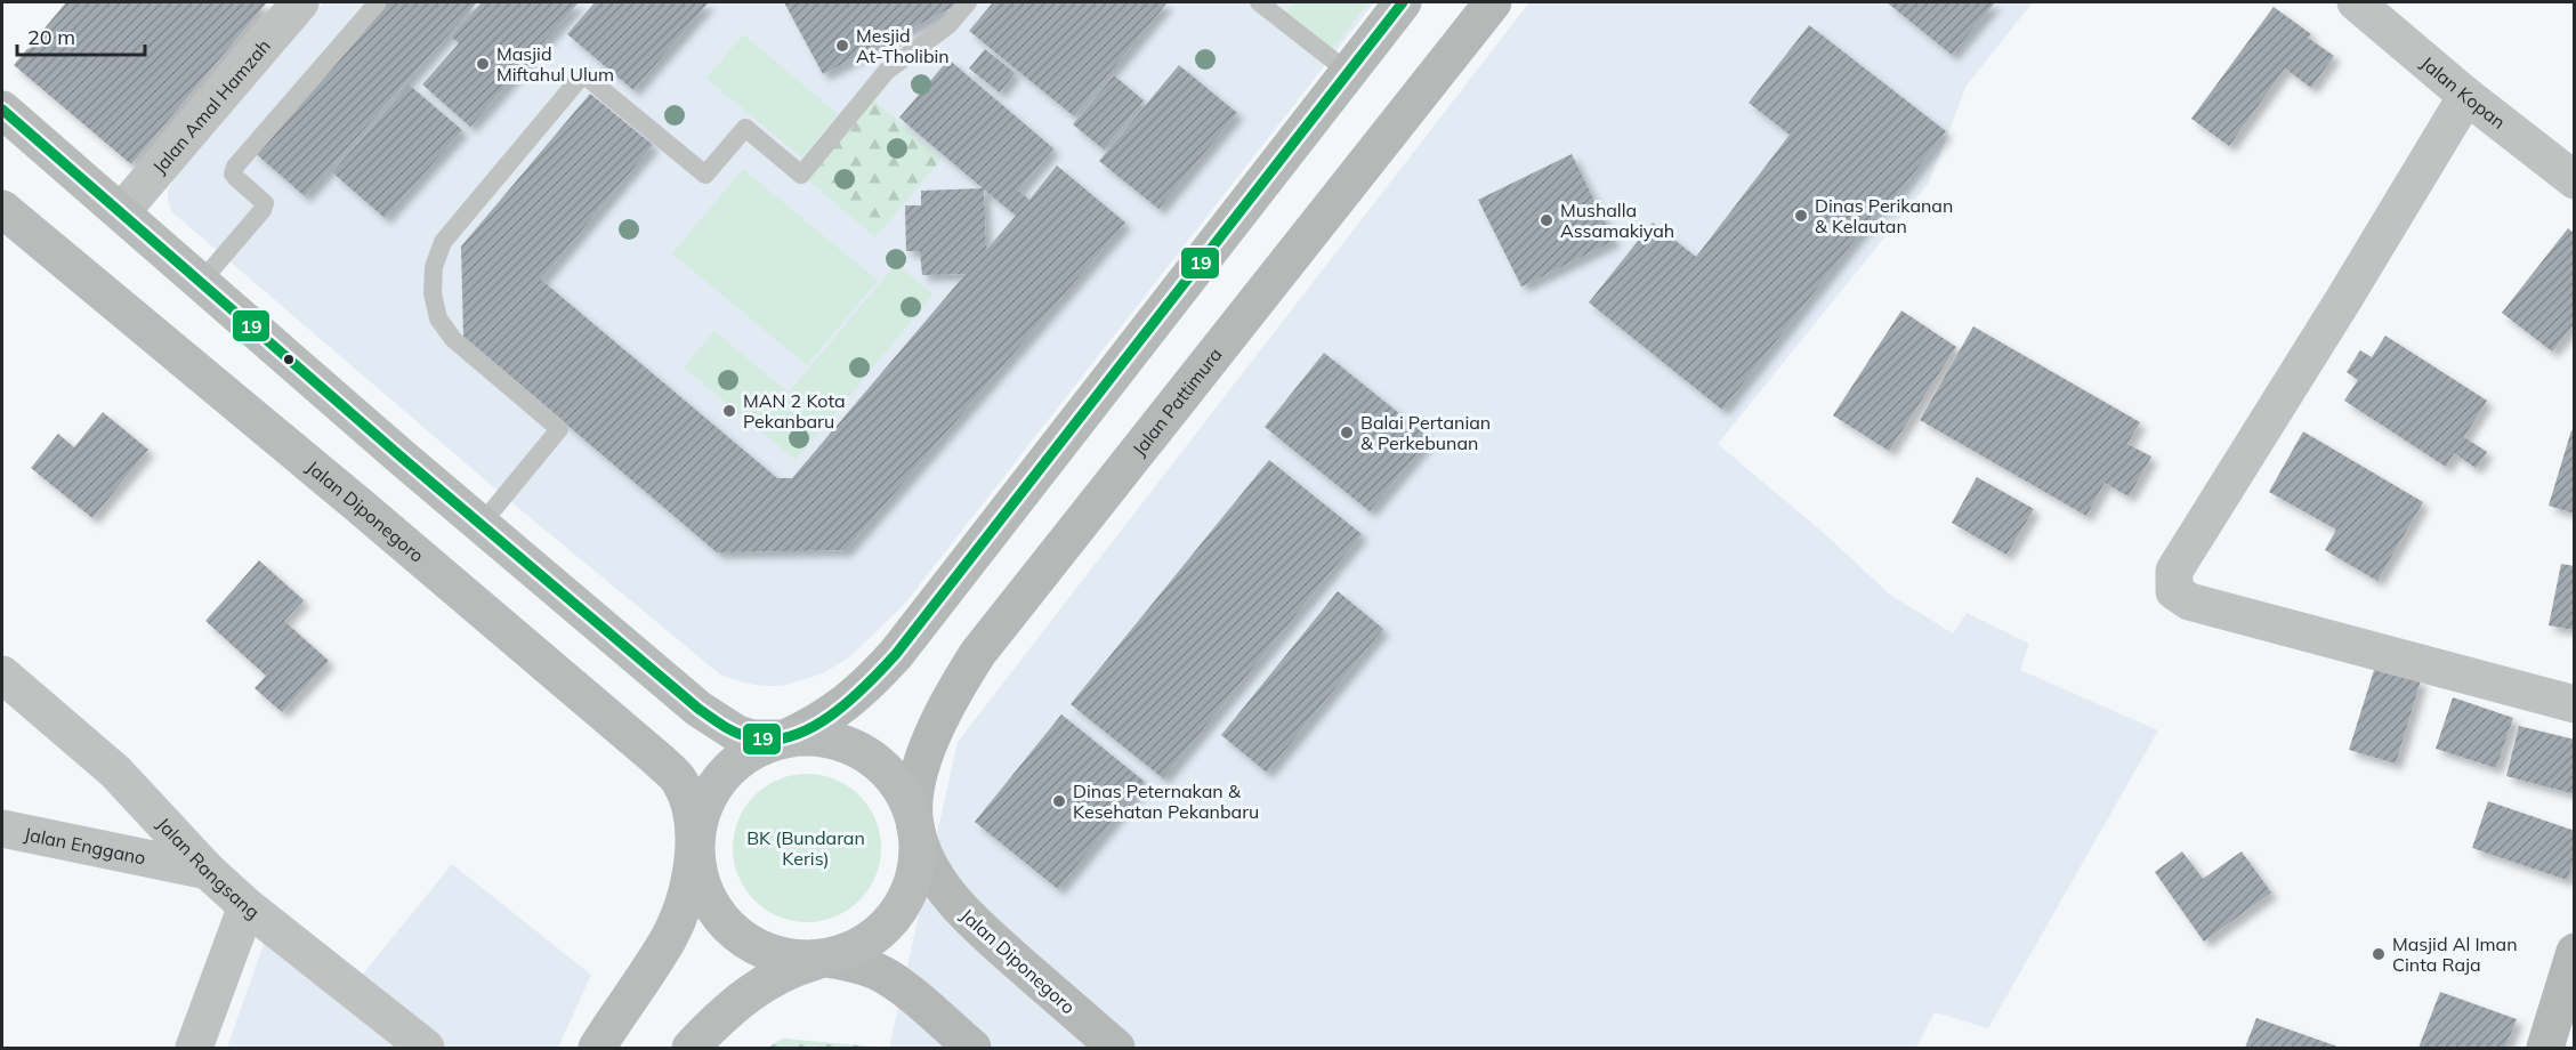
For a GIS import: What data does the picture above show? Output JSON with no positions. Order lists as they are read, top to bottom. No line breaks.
{"streets":{"main road":["Jalan Pattimura","Jalan Diponegoro"],"street":["Jalan Kopan","Jalan Amal Hamzah","Jalan Enggano","Jalan Rangsang"]},"crossings":[["Jalan Pattimura","Jalan Diponegoro"],["Jalan Enggano","Jalan Rangsang"]],"parks":["BK (Bundaran Keris)"],"places":["Mesjid At-Tholibin","Masjid Miftahul Ulum","Dinas Perikanan & Kelautan","Mushalla Assamakiyah","MAN 2 Kota Pekanbaru","Balai Pertanian & Perkebunan","Dinas Peternakan & Kesehatan Pekanbaru","Masjid Al Iman Cinta Raja"],"lines":["transit line 19"],"scale_bar":"20 m"}
